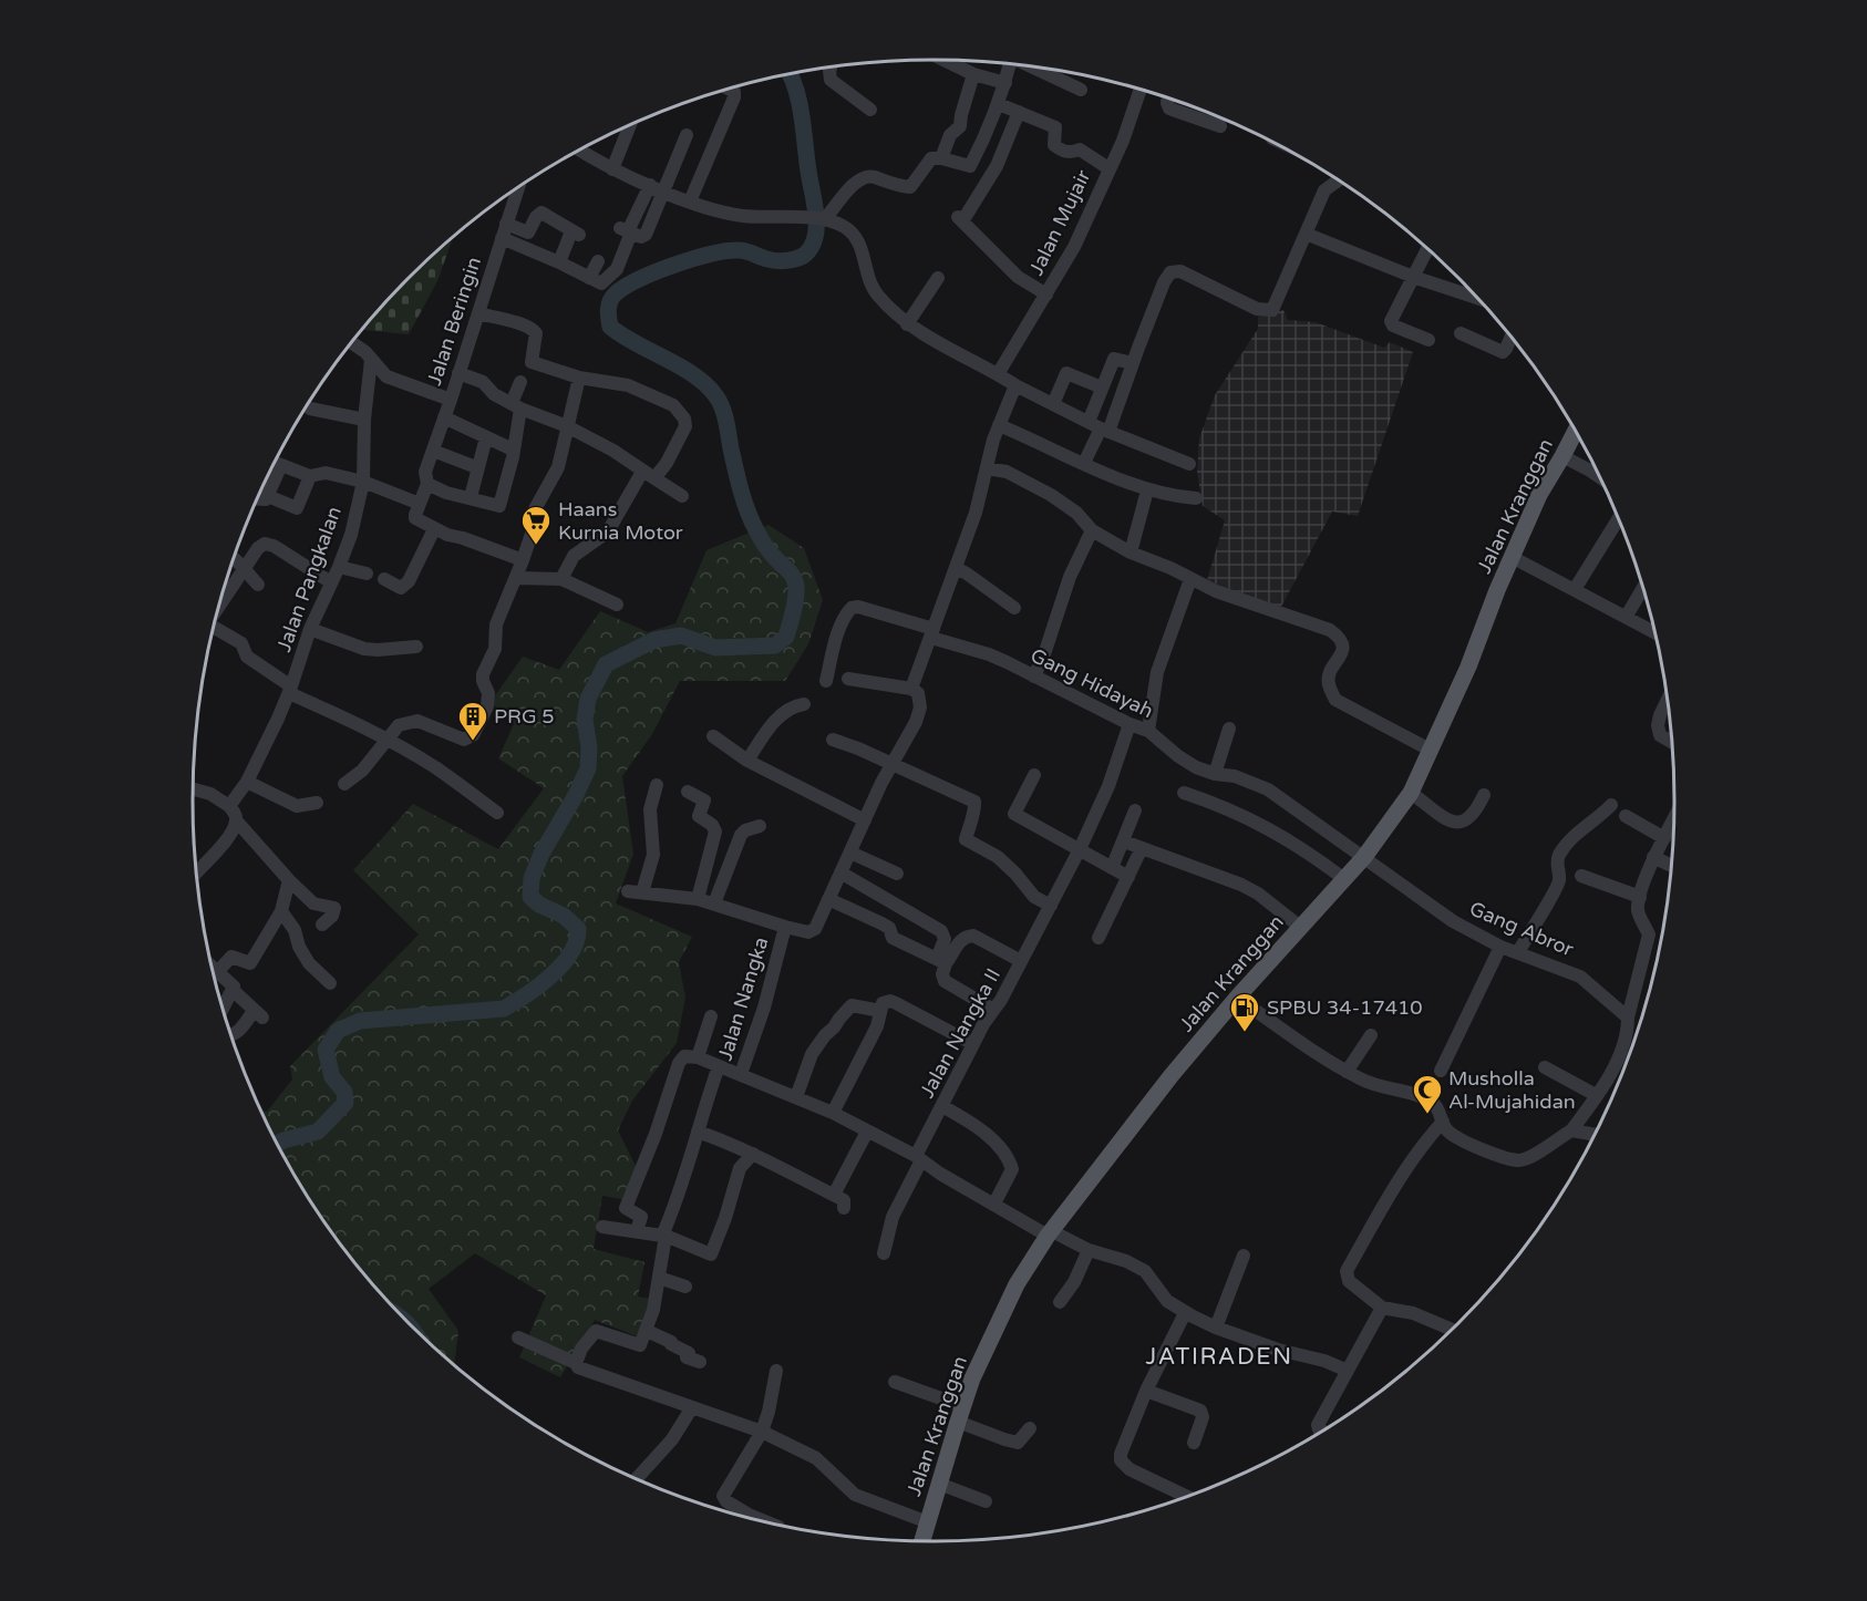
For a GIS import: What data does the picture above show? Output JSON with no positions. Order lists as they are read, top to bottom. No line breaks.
{"streets":{"main road":["Jalan Kranggan"],"street":["Jalan Mujair","Jalan Beringin","Jalan Pangkalan","Gang Hidayah","Gang Abror","Jalan Nangka","Jalan Nangka II"]},"crossings":[["Jalan Beringin","Jalan Pangkalan"],["Jalan Kranggan","Gang Hidayah"],["Jalan Kranggan","Gang Abror"],["Jalan Kranggan","Jalan Nangka"],["Gang Hidayah","Gang Abror"],["Gang Hidayah","Jalan Nangka II"],["Jalan Nangka","Jalan Nangka II"]],"districts":["JATIRADEN"],"places":{"supermarket":["Haans Kurnia Motor"],"building":["PRG 5"],"fuel station":["SPBU 34-17410"],"mosque":["Musholla Al-Mujahidan"]}}
